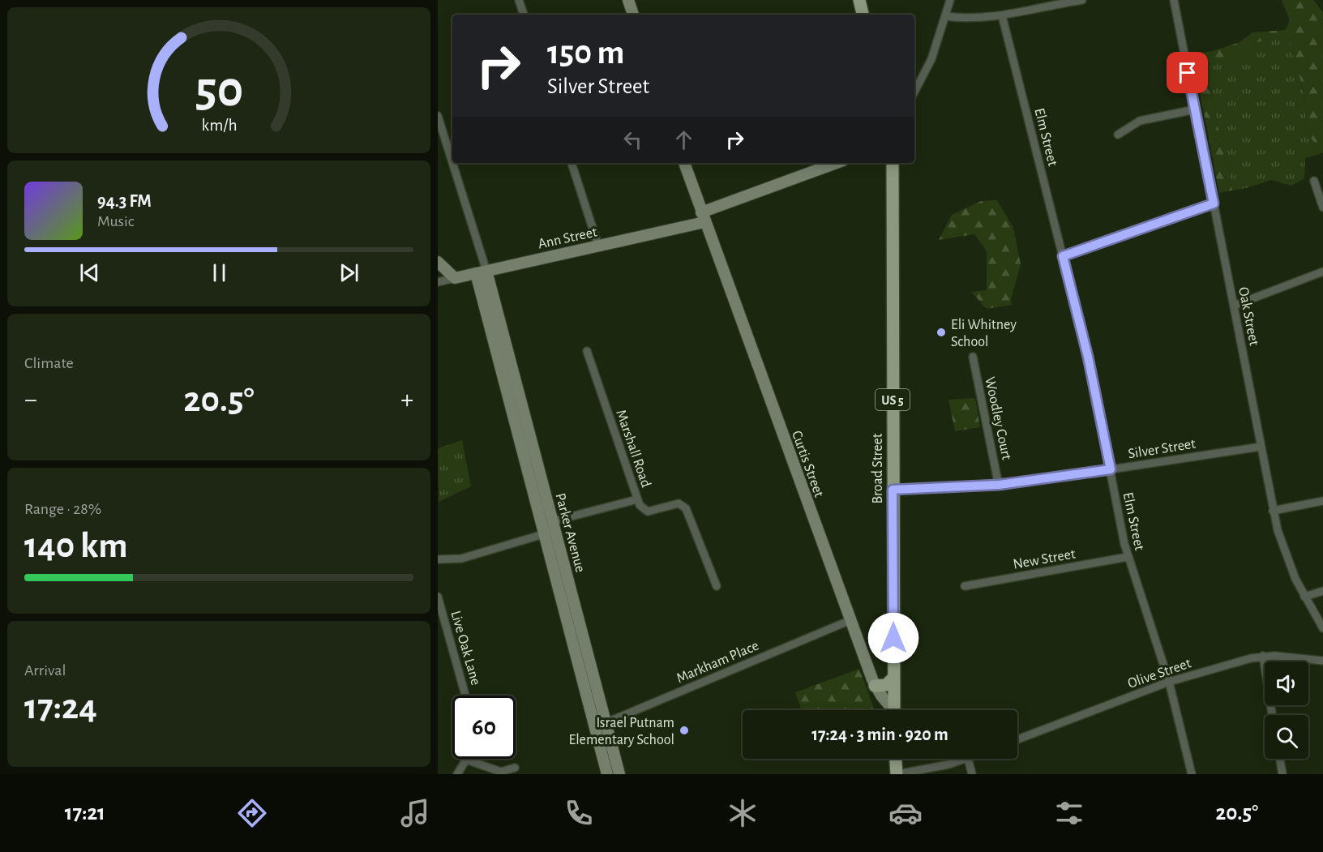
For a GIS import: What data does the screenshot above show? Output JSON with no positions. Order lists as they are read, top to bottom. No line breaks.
{"streets":{"main road":["US 5","Broad Street"],"street":["Elm Street","Ann Street","Oak Street","Woodley Court","Marshall Road","Silver Street","Curtis Street","Parker Avenue","New Street","Live Oak Lane","Markham Place","Olive Street"]},"crossings":[["Elm Street","Silver Street"],["Elm Street","New Street"],["Elm Street","Olive Street"],["Ann Street","Curtis Street"],["Ann Street","Parker Avenue"],["Oak Street","Silver Street"],["Woodley Court","Silver Street"],["Marshall Road","Parker Avenue"],["Silver Street","Broad Street"],["Curtis Street","Markham Place"],["Parker Avenue","Markham Place"]],"places":["Eli Whitney School","Israel Putnam Elementary School"],"page":{"turn":["150 m","Silver Street"],"song":["94.3 FM","Music"],"tile":["Climate",["Range · 28%","140 km"],["Arrival","17:24"]],"heat":["−","20.5°","+"],"limit":"60","trip":"17:24 · 3 min · 920 m","tabs":["17:21","20.5°"],"gauge":["50","km/h"]}}
